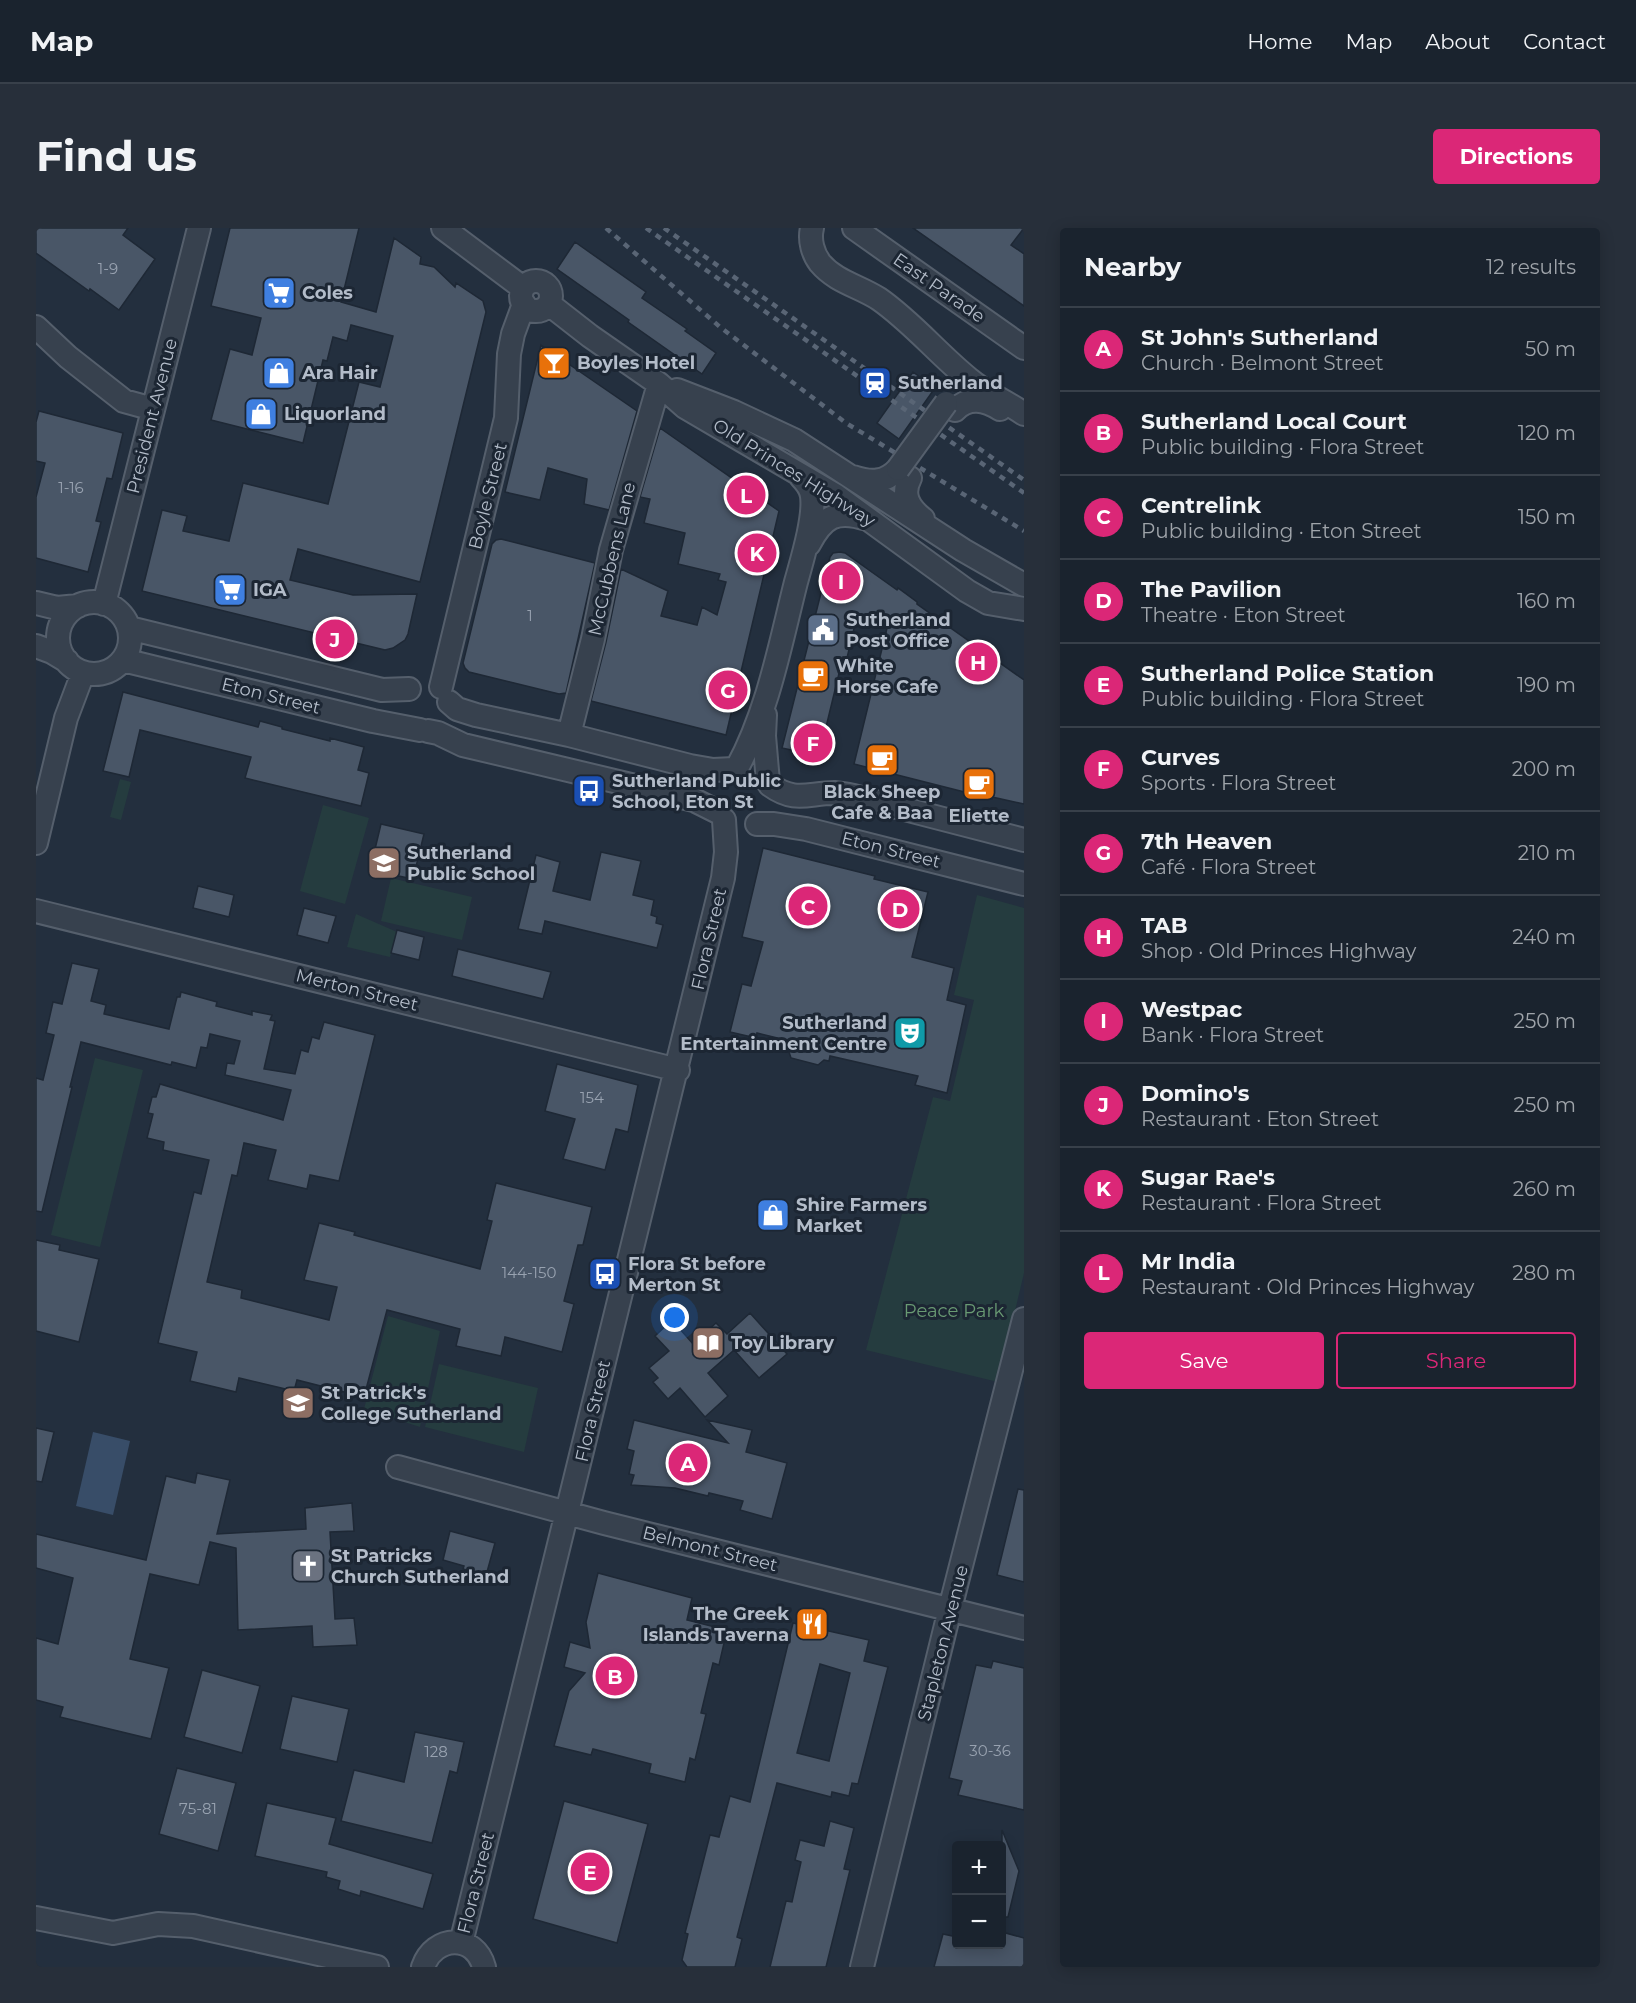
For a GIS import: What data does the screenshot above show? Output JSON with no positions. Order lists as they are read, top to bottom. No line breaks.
{"streets":{"street":["East Parade","President Avenue","Old Princes Highway","Boyle Street","McCubbens Lane","Eton Street","Flora Street","Merton Street","Belmont Street","Stapleton Avenue"]},"crossings":[["President Avenue","Eton Street"],["Old Princes Highway","Boyle Street"],["Old Princes Highway","McCubbens Lane"],["Boyle Street","Eton Street"],["Eton Street","Flora Street"],["Flora Street","Merton Street"],["Flora Street","Belmont Street"],["Belmont Street","Stapleton Avenue"]],"parks":["Peace Park"],"places":{"supermarket":["Coles","IGA"],"bar":["Boyles Hotel"],"shop":["Ara Hair","Liquorland","Shire Farmers Market"],"station":["Sutherland"],"public building":["Sutherland Post Office"],"cafe":["White Horse Cafe","Black Sheep Cafe & Baa","Eliette"],"bus stop":["Sutherland Public School, Eton St","Flora St before Merton St"],"school or university":["Sutherland Public School","St Patrick's College Sutherland"],"theatre":["Sutherland Entertainment Centre"],"library":["Toy Library"],"church":["St Patricks Church Sutherland"],"restaurant":["The Greek Islands Taverna"]},"house_numbers":["1-9","1-16","1","154","144-150","30-36","128","75-81"],"page":{"header":"Map","nav":["Home","Map","About","Contact"],"buttons":["Directions",["Save","Share"]],"title":"Find us","heading":["Nearby","12 results"],"list":[{"mark":"A","name":"St John's Sutherland","note":"Church · Belmont Street","value":"50 m"},{"mark":"B","name":"Sutherland Local Court","note":"Public building · Flora Street","value":"120 m"},{"mark":"C","name":"Centrelink","note":"Public building · Eton Street","value":"150 m"},{"mark":"D","name":"The Pavilion","note":"Theatre · Eton Street","value":"160 m"},{"mark":"E","name":"Sutherland Police Station","note":"Public building · Flora Street","value":"190 m"},{"mark":"F","name":"Curves","note":"Sports · Flora Street","value":"200 m"},{"mark":"G","name":"7th Heaven","note":"Café · Flora Street","value":"210 m"},{"mark":"H","name":"TAB","note":"Shop · Old Princes Highway","value":"240 m"},{"mark":"I","name":"Westpac","note":"Bank · Flora Street","value":"250 m"},{"mark":"J","name":"Domino's","note":"Restaurant · Eton Street","value":"250 m"},{"mark":"K","name":"Sugar Rae's","note":"Restaurant · Flora Street","value":"260 m"},{"mark":"L","name":"Mr India","note":"Restaurant · Old Princes Highway","value":"280 m"}],"pins":["L","K","I","J","H","G","F","C","D","A","B","E"],"map_buttons":["+","−"]}}
